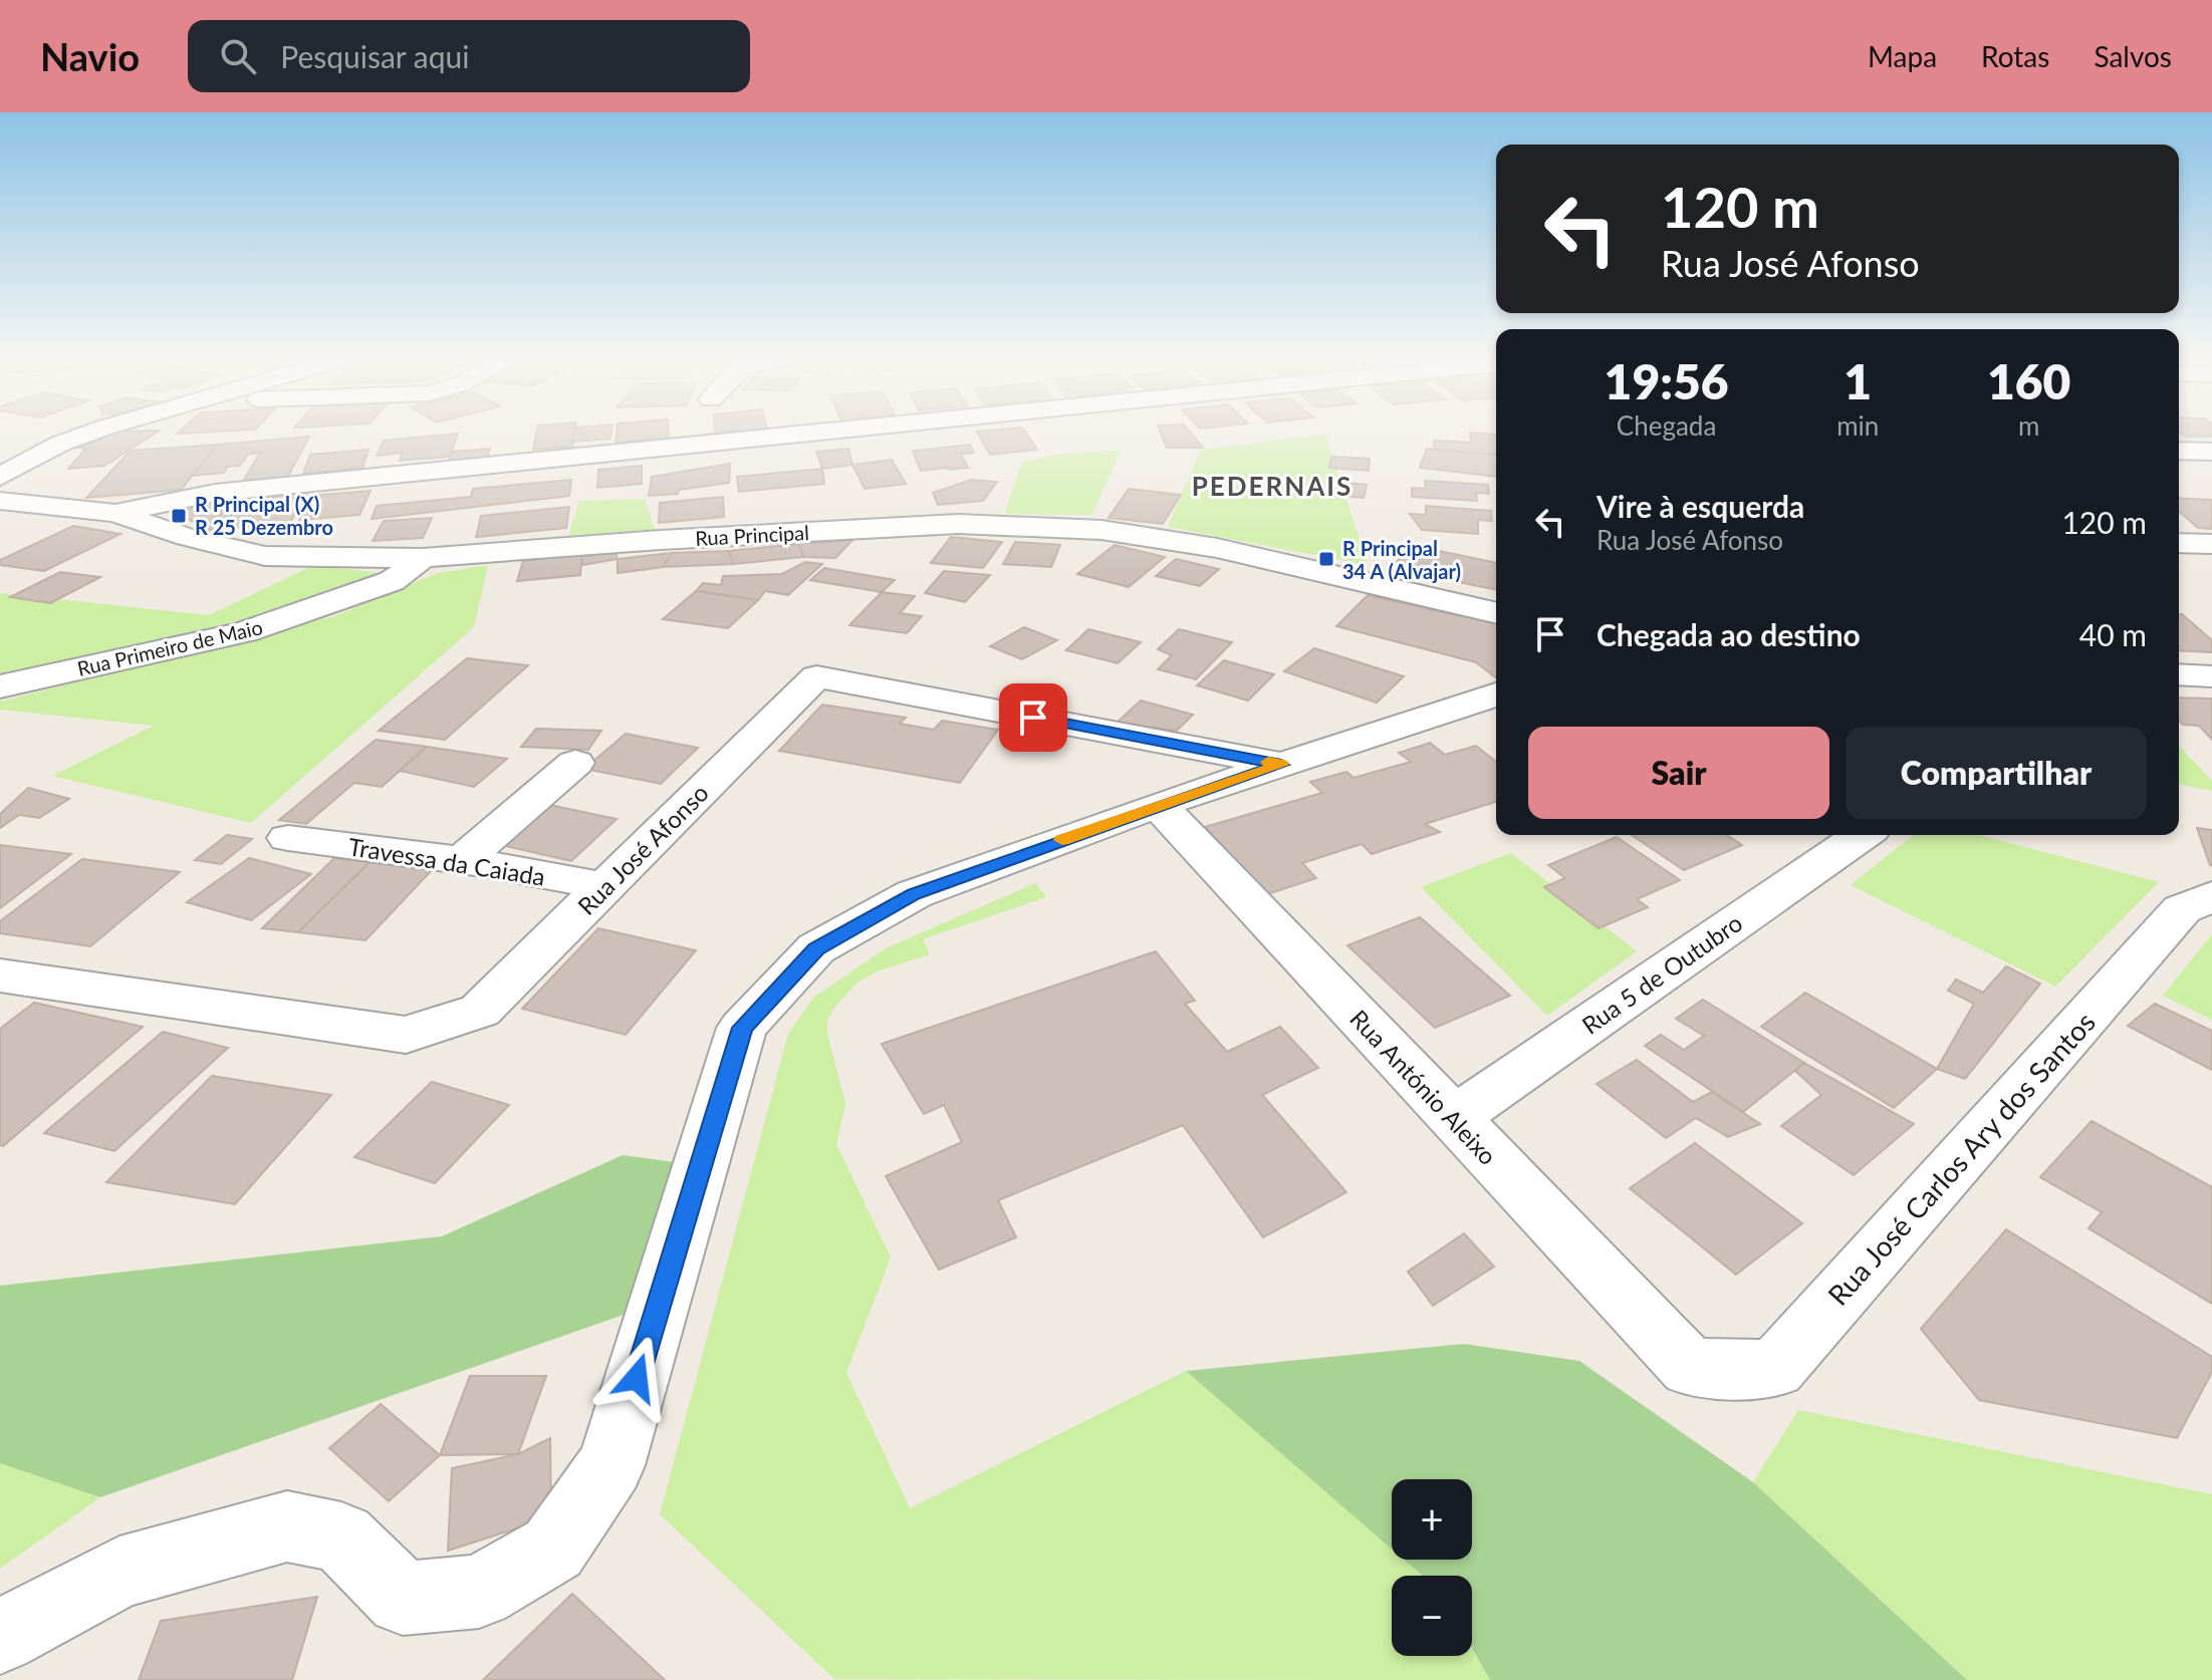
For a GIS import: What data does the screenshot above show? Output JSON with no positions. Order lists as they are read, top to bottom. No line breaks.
{"streets":{"street":["Rua Principal","Rua Primeiro de Maio","Rua José Afonso","Travessa da Caiada","Rua 5 de Outubro","Rua António Aleixo","Rua José Carlos Ary dos Santos"]},"crossings":[["Rua Principal","Rua Primeiro de Maio"],["Rua José Afonso","Travessa da Caiada"],["Rua 5 de Outubro","Rua António Aleixo"],["Rua António Aleixo","Rua José Carlos Ary dos Santos"]],"districts":["PEDERNAIS"],"places":{"transit":["R Principal (X) R 25 Dezembro","R Principal 34 A (Alvajar)"]},"page":{"header":"Navio","search":"Pesquisar aqui","nav":["Mapa","Rotas","Salvos"],"turn":["120 m","Rua José Afonso"],"eta":["19:56","Chegada","1","min","160","m"],"list":[{"name":"Vire à esquerda","note":"Rua José Afonso","value":"120 m"},{"name":"Chegada ao destino","value":"40 m"}],"buttons":["Sair","Compartilhar"],"map_buttons":["+","−"]}}
